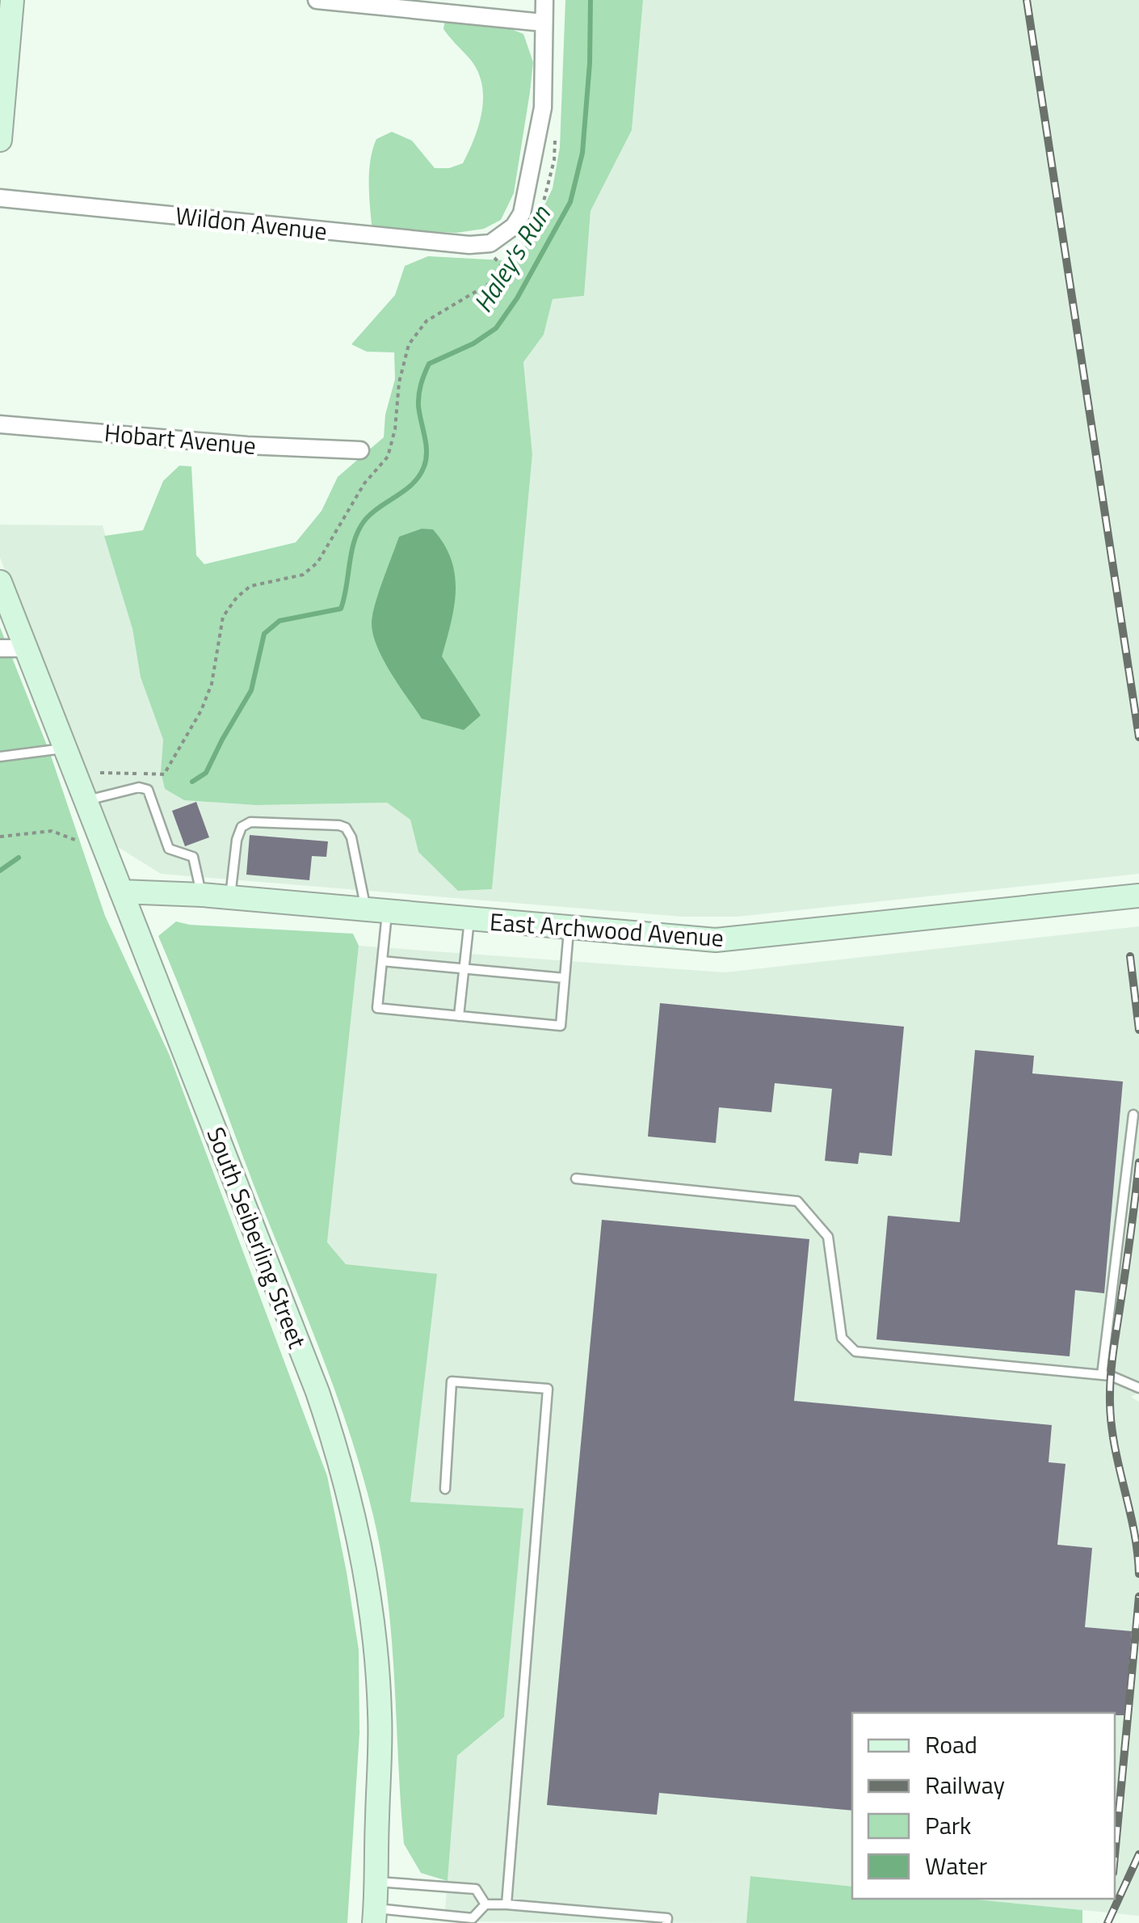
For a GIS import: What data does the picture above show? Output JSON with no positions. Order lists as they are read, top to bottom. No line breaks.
{"streets":{"main road":["East Archwood Avenue","South Seiberling Street"],"street":["Wildon Avenue","Hobart Avenue"]},"crossings":[["East Archwood Avenue","South Seiberling Street"]],"water":["Haley's Run"],"legend":["Road","Railway","Park","Water"]}
